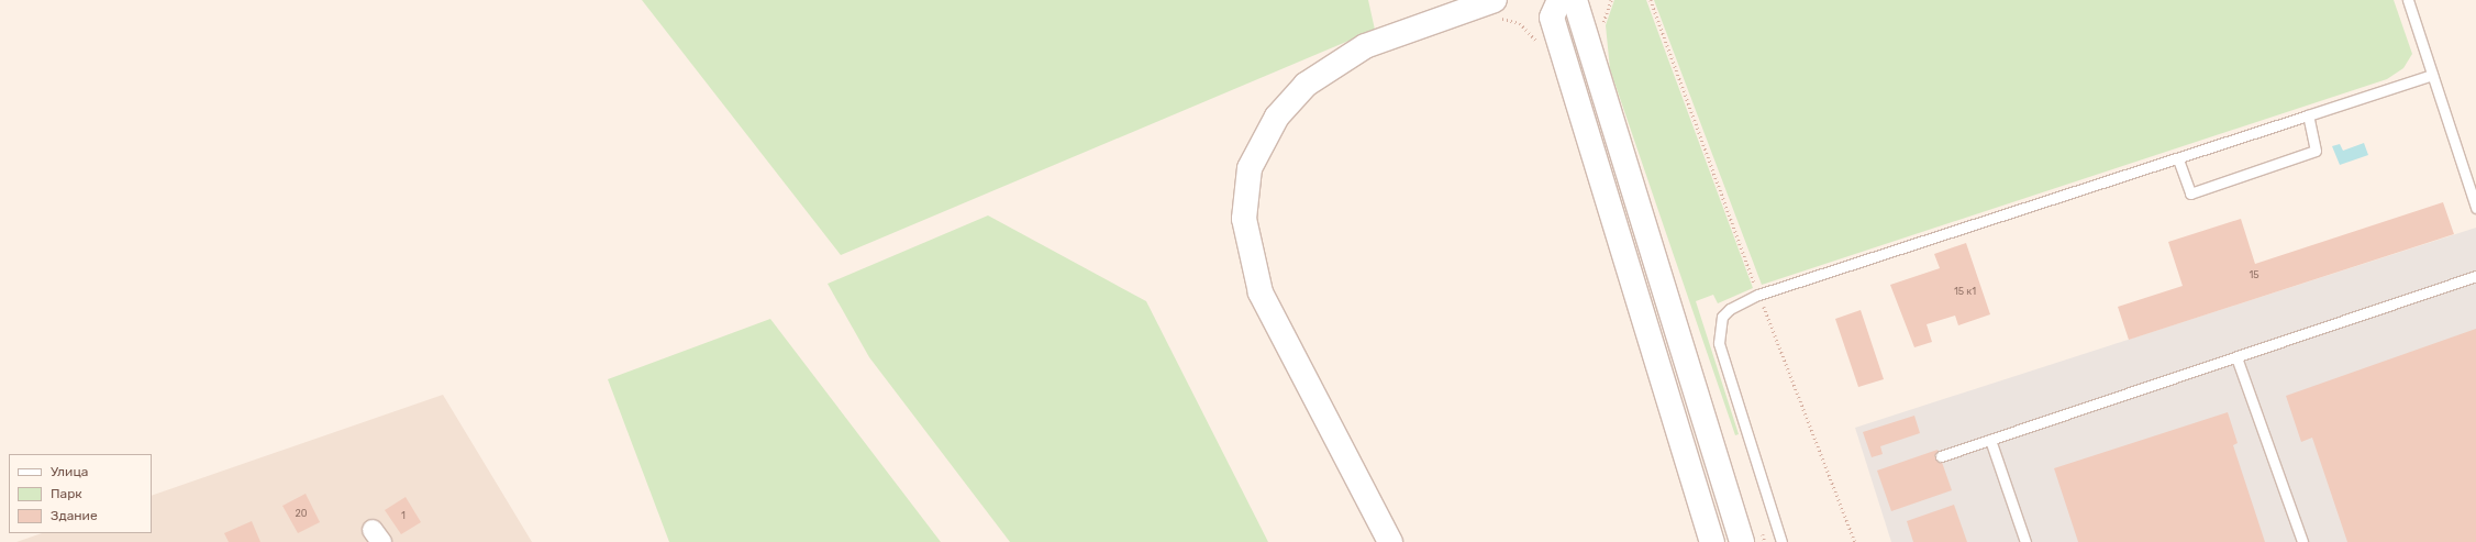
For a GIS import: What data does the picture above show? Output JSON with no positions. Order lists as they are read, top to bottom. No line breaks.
{"house_numbers":["15","15 к1","20","1"],"legend":["Улица","Парк","Здание"]}
